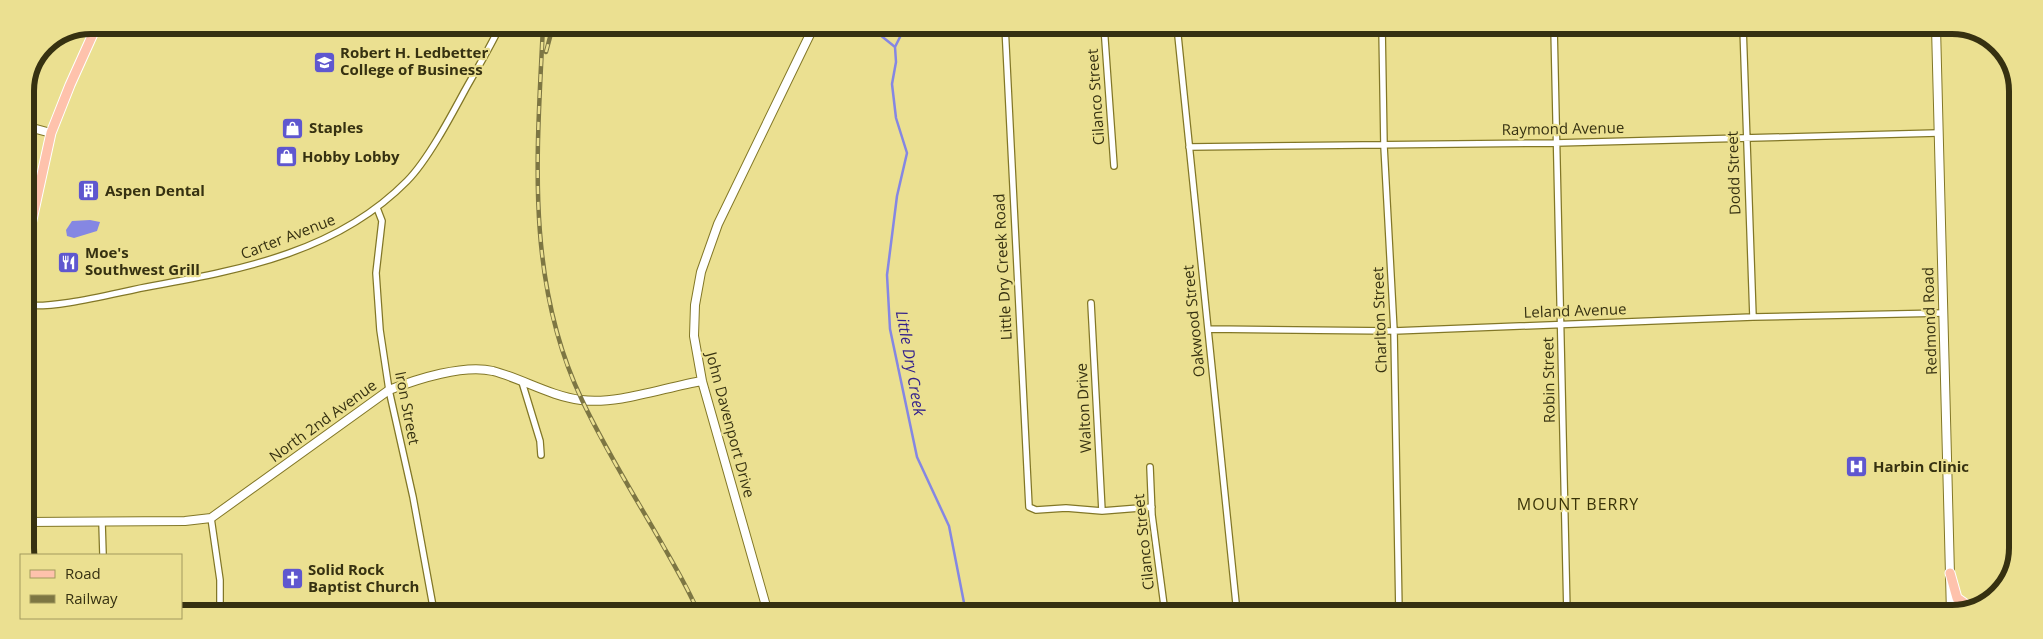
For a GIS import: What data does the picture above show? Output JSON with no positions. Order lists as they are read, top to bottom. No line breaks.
{"streets":{"street":["Cilanco Street","Raymond Avenue","Dodd Street","Carter Avenue","Little Dry Creek Road","Leland Avenue","Charlton Street","Oakwood Street","Redmond Road","Robin Street","Iron Street","Walton Drive","North 2nd Avenue","John Davenport Drive"]},"crossings":[["Raymond Avenue","Dodd Street"],["Raymond Avenue","Charlton Street"],["Raymond Avenue","Oakwood Street"],["Raymond Avenue","Redmond Road"],["Raymond Avenue","Robin Street"],["Dodd Street","Leland Avenue"],["Carter Avenue","Iron Street"],["Little Dry Creek Road","Walton Drive"],["Leland Avenue","Charlton Street"],["Leland Avenue","Oakwood Street"],["Leland Avenue","Redmond Road"],["Leland Avenue","Robin Street"],["Iron Street","North 2nd Avenue"],["North 2nd Avenue","John Davenport Drive"]],"districts":["MOUNT BERRY"],"water":["Little Dry Creek"],"places":{"school or university":["Robert H. Ledbetter College of Business"],"shop":["Staples","Hobby Lobby"],"building":["Aspen Dental"],"restaurant":["Moe's Southwest Grill"],"hospital":["Harbin Clinic"],"church":["Solid Rock Baptist Church"]},"legend":["Road","Railway"]}
